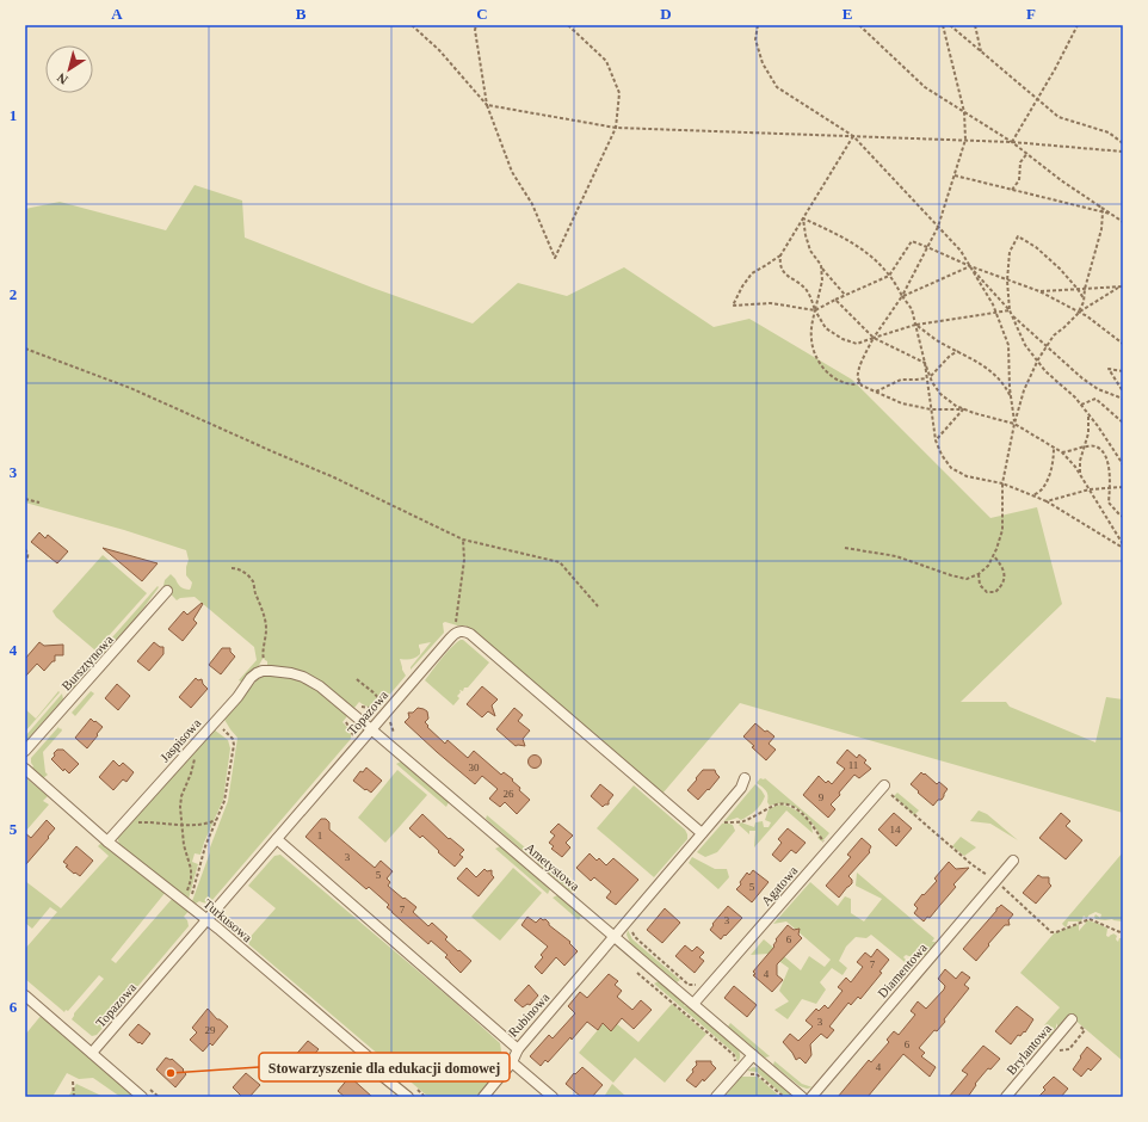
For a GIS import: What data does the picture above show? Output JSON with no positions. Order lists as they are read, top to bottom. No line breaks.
{"streets":{"street":["Bursztynowa","Topazowa","Jaspisowa","Ametystowa","Agatowa","Turkusowa","Diamentowa","Rubinowa","Brylantowa"]},"crossings":[["Topazowa","Ametystowa"],["Topazowa","Turkusowa"],["Topazowa","Rubinowa"],["Jaspisowa","Ametystowa"],["Jaspisowa","Turkusowa"],["Ametystowa","Agatowa"],["Ametystowa","Rubinowa"]],"places":["Stowarzyszenie dla edukacji domowej"],"house_numbers":["11","30","26","9","14","1","3","5","5","7","3","6","7","4","3","29","6","4"],"north":"bottom left","grid":{"columns":["A","B","C","D","E","F"],"rows":["1","2","3","4","5","6"]}}
